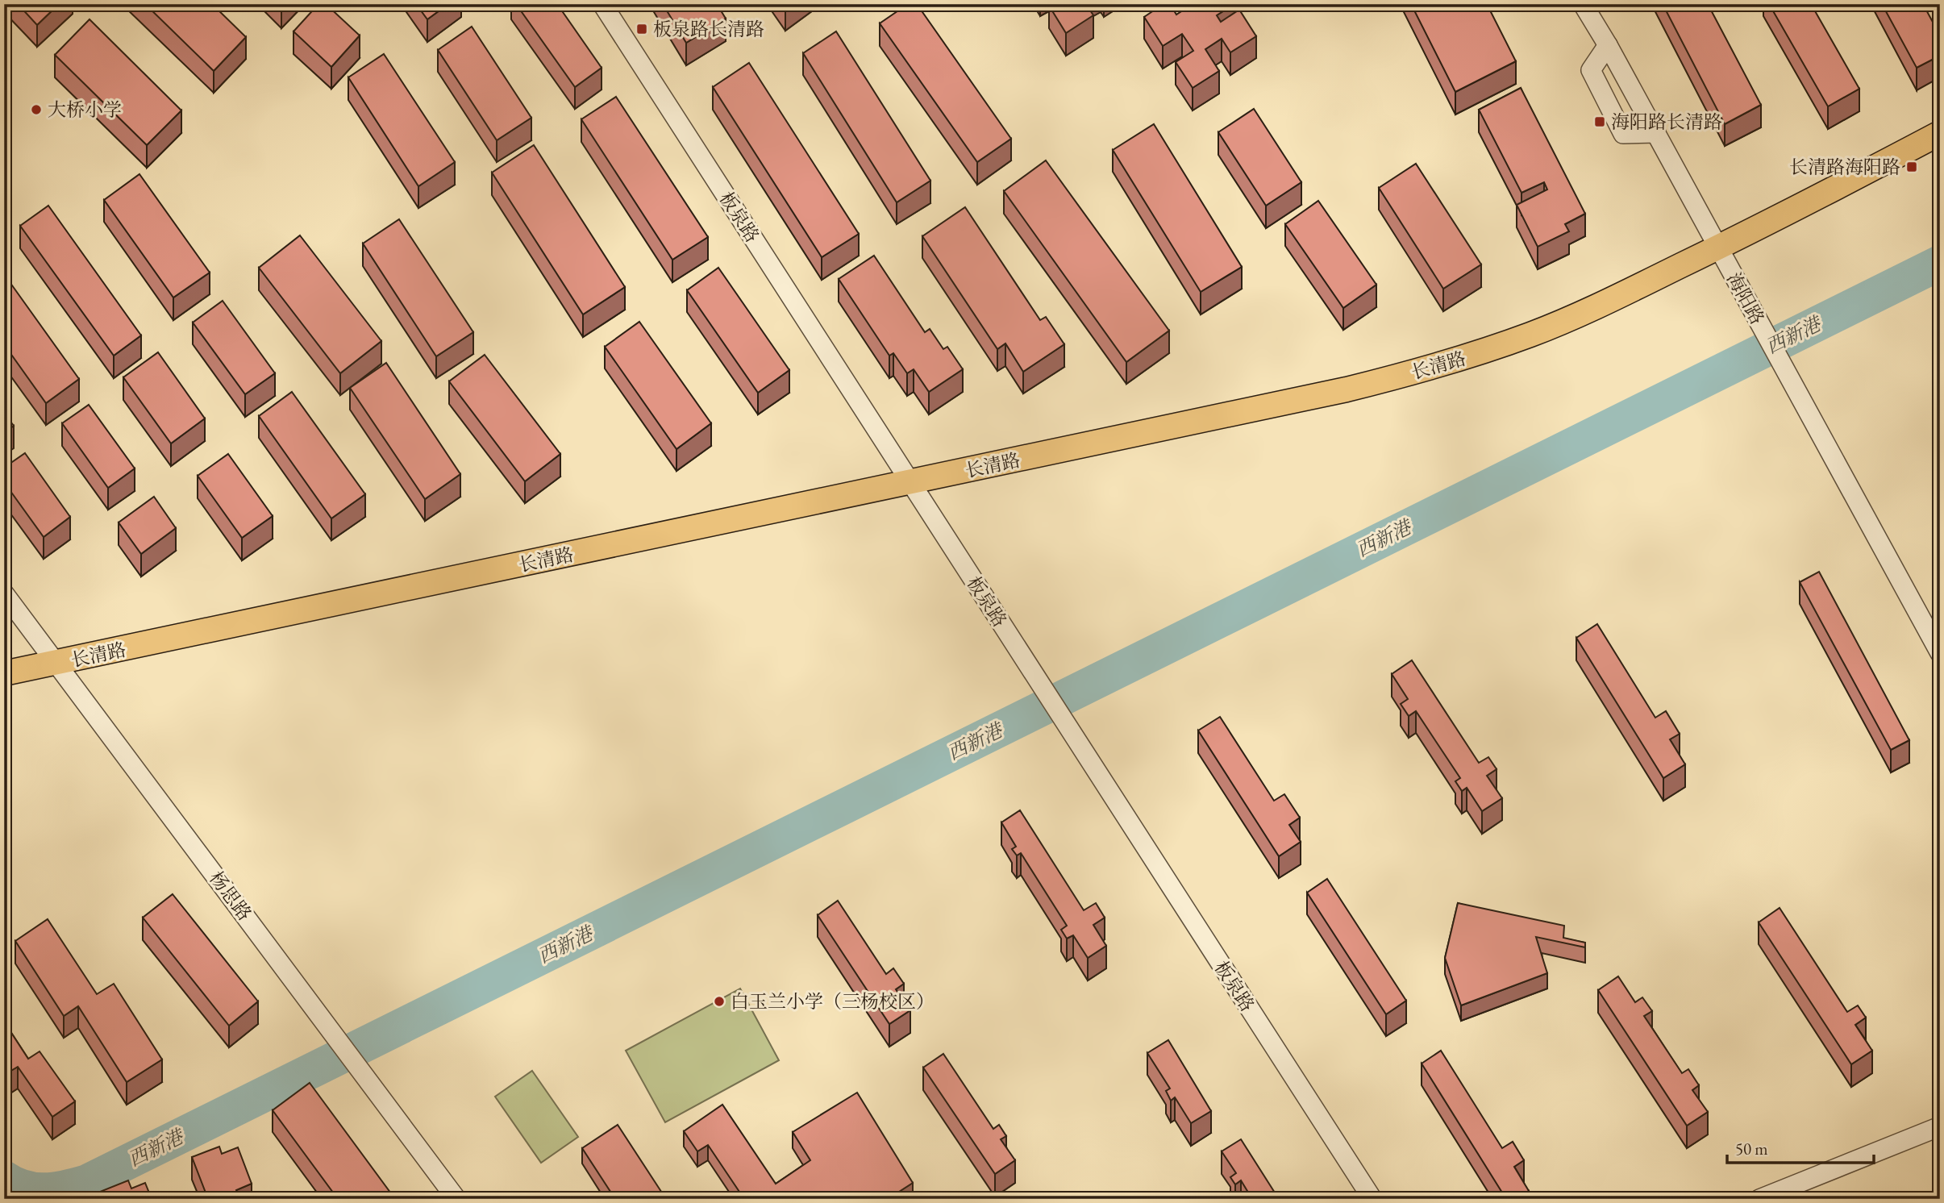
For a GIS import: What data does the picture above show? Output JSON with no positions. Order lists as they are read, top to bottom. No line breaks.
{"streets":{"main road":["长清路"],"street":["板泉路","海阳路","杨思路"]},"crossings":[["板泉路","长清路"],["海阳路","长清路"],["长清路","杨思路"]],"water":["西新港"],"places":{"transit":["板泉路长清路","海阳路长清路","长清路海阳路"],"other":["大桥小学","白玉兰小学（三杨校区）"]},"scale_bar":"50 m"}
